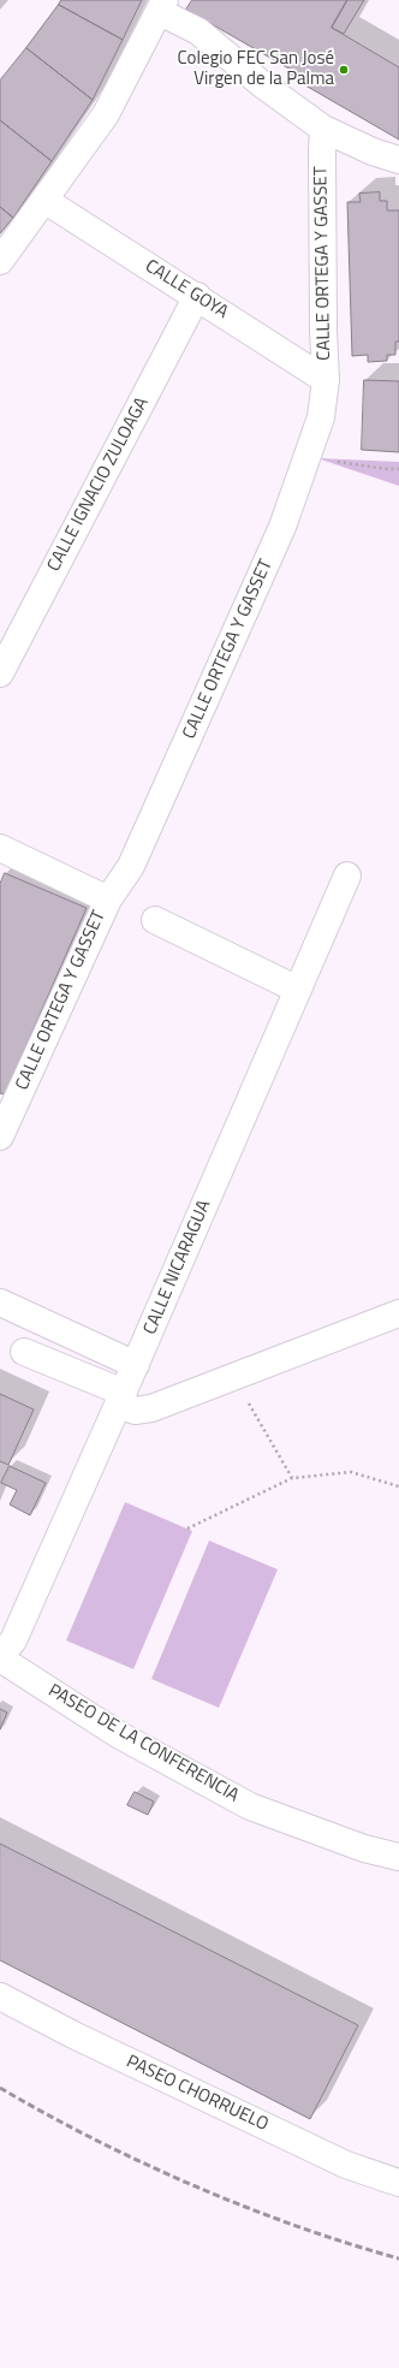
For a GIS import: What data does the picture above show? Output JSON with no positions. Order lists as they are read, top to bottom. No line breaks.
{"streets":{"street":["CALLE ORTEGA Y GASSET","CALLE GOYA","CALLE IGNACIO ZULOAGA","CALLE NICARAGUA","PASEO DE LA CONFERENCIA","PASEO CHORRUELO"]},"crossings":[["CALLE ORTEGA Y GASSET","CALLE GOYA"],["CALLE GOYA","CALLE IGNACIO ZULOAGA"],["CALLE NICARAGUA","PASEO DE LA CONFERENCIA"]],"places":["Colegio FEC San José Virgen de la Palma"]}
